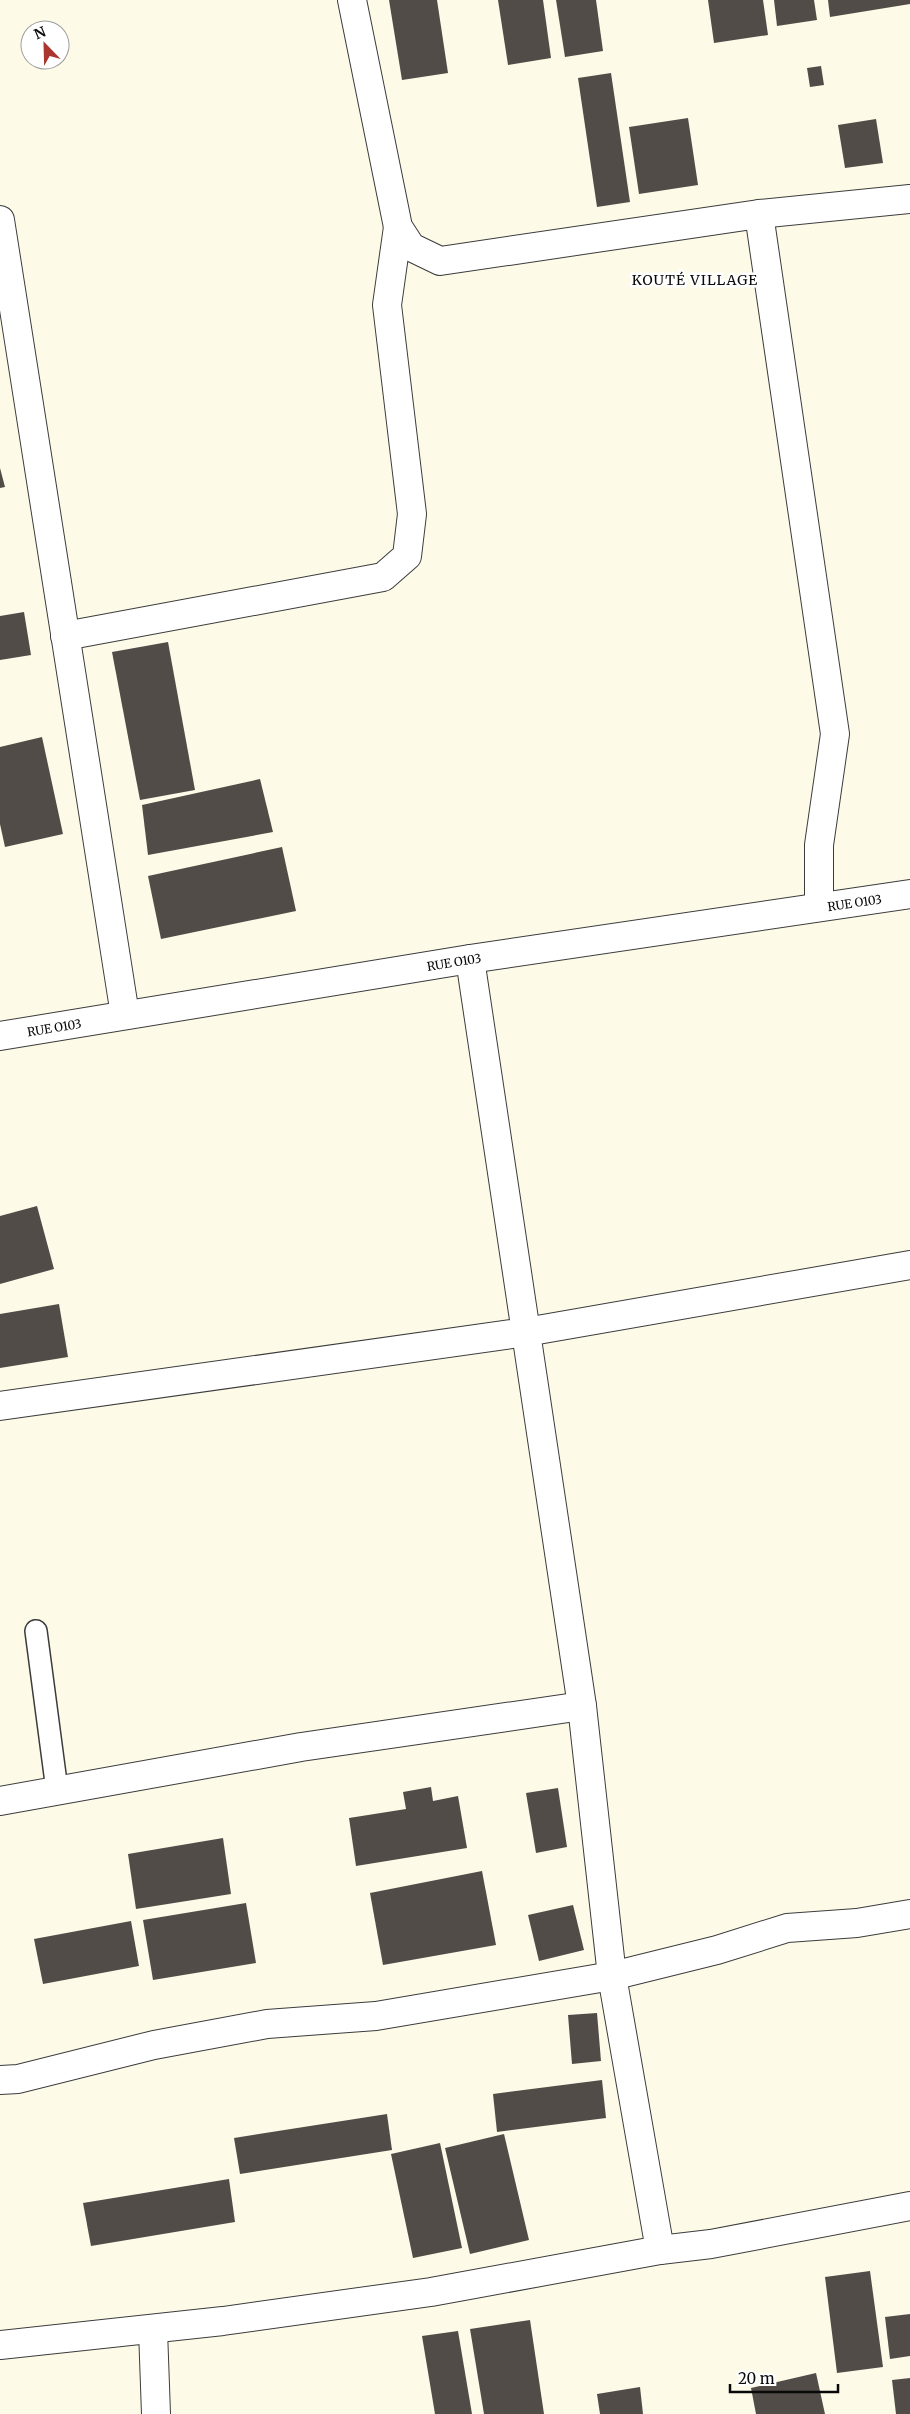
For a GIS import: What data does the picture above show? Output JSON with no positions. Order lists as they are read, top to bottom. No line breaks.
{"streets":{"street":["RUE O103"]},"districts":["KOUTÉ VILLAGE"],"scale_bar":"20 m","north":"top left"}
